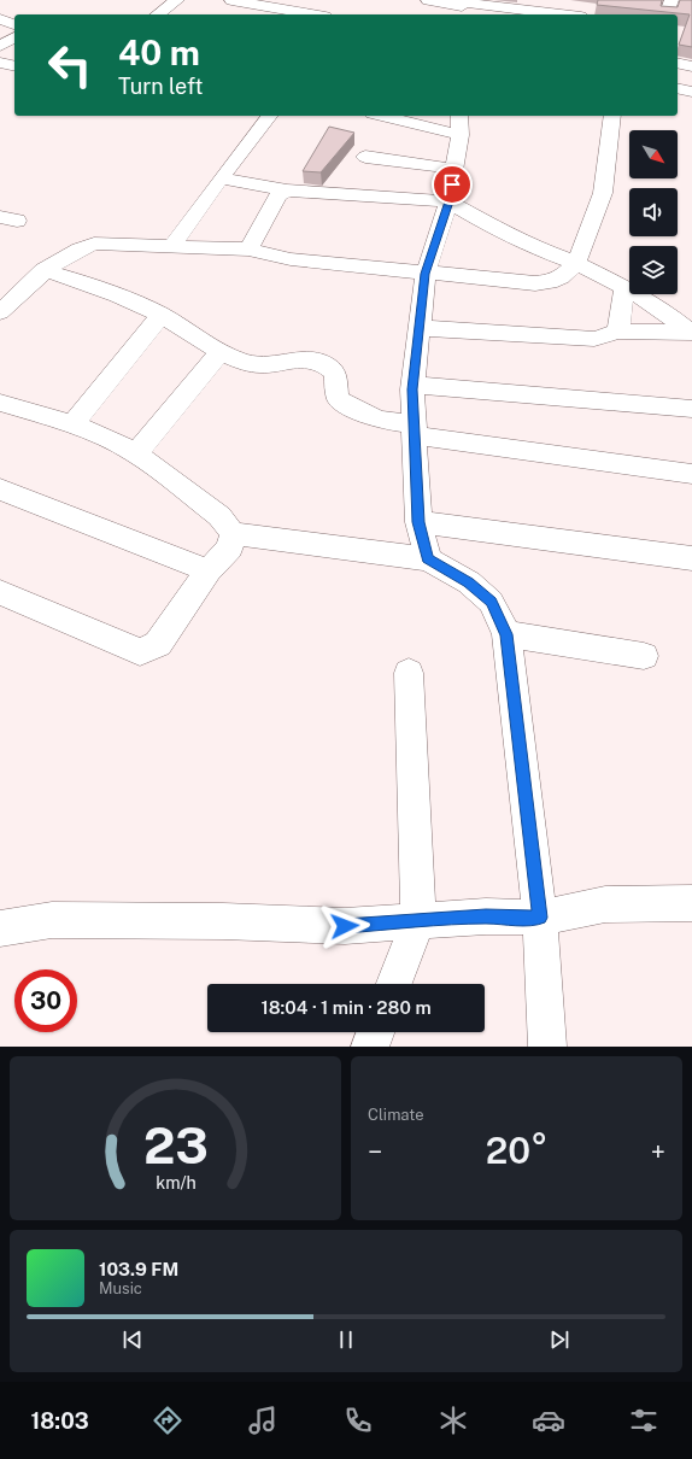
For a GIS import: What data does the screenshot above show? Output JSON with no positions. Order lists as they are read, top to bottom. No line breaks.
{"north":"bottom right","page":{"turn":["40 m","Turn left"],"limit":"30","trip":"18:04 · 1 min · 280 m","tile":"Climate","heat":["−","20°","+"],"song":["103.9 FM","Music"],"tabs":"18:03","gauge":["23","km/h"]}}
